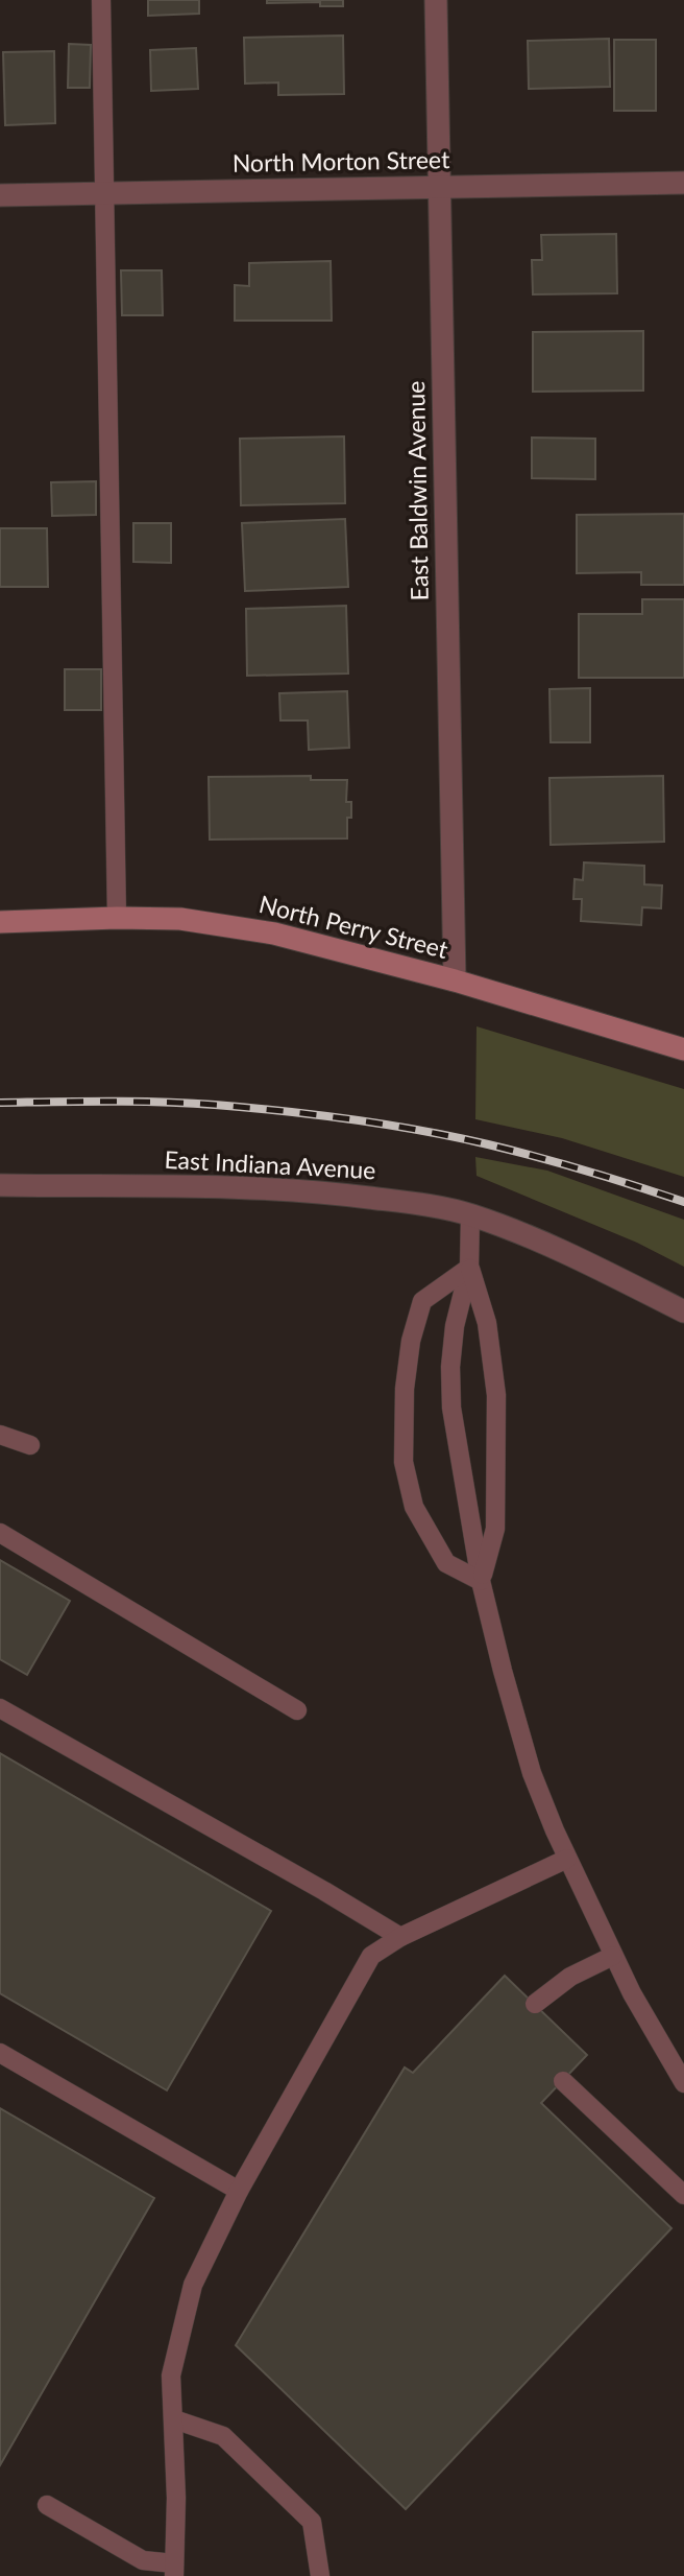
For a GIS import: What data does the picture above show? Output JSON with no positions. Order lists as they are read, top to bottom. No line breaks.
{"streets":{"main road":["North Perry Street"],"street":["North Morton Street","East Baldwin Avenue","East Indiana Avenue"]},"crossings":[["North Morton Street","East Baldwin Avenue"],["East Baldwin Avenue","North Perry Street"]]}
